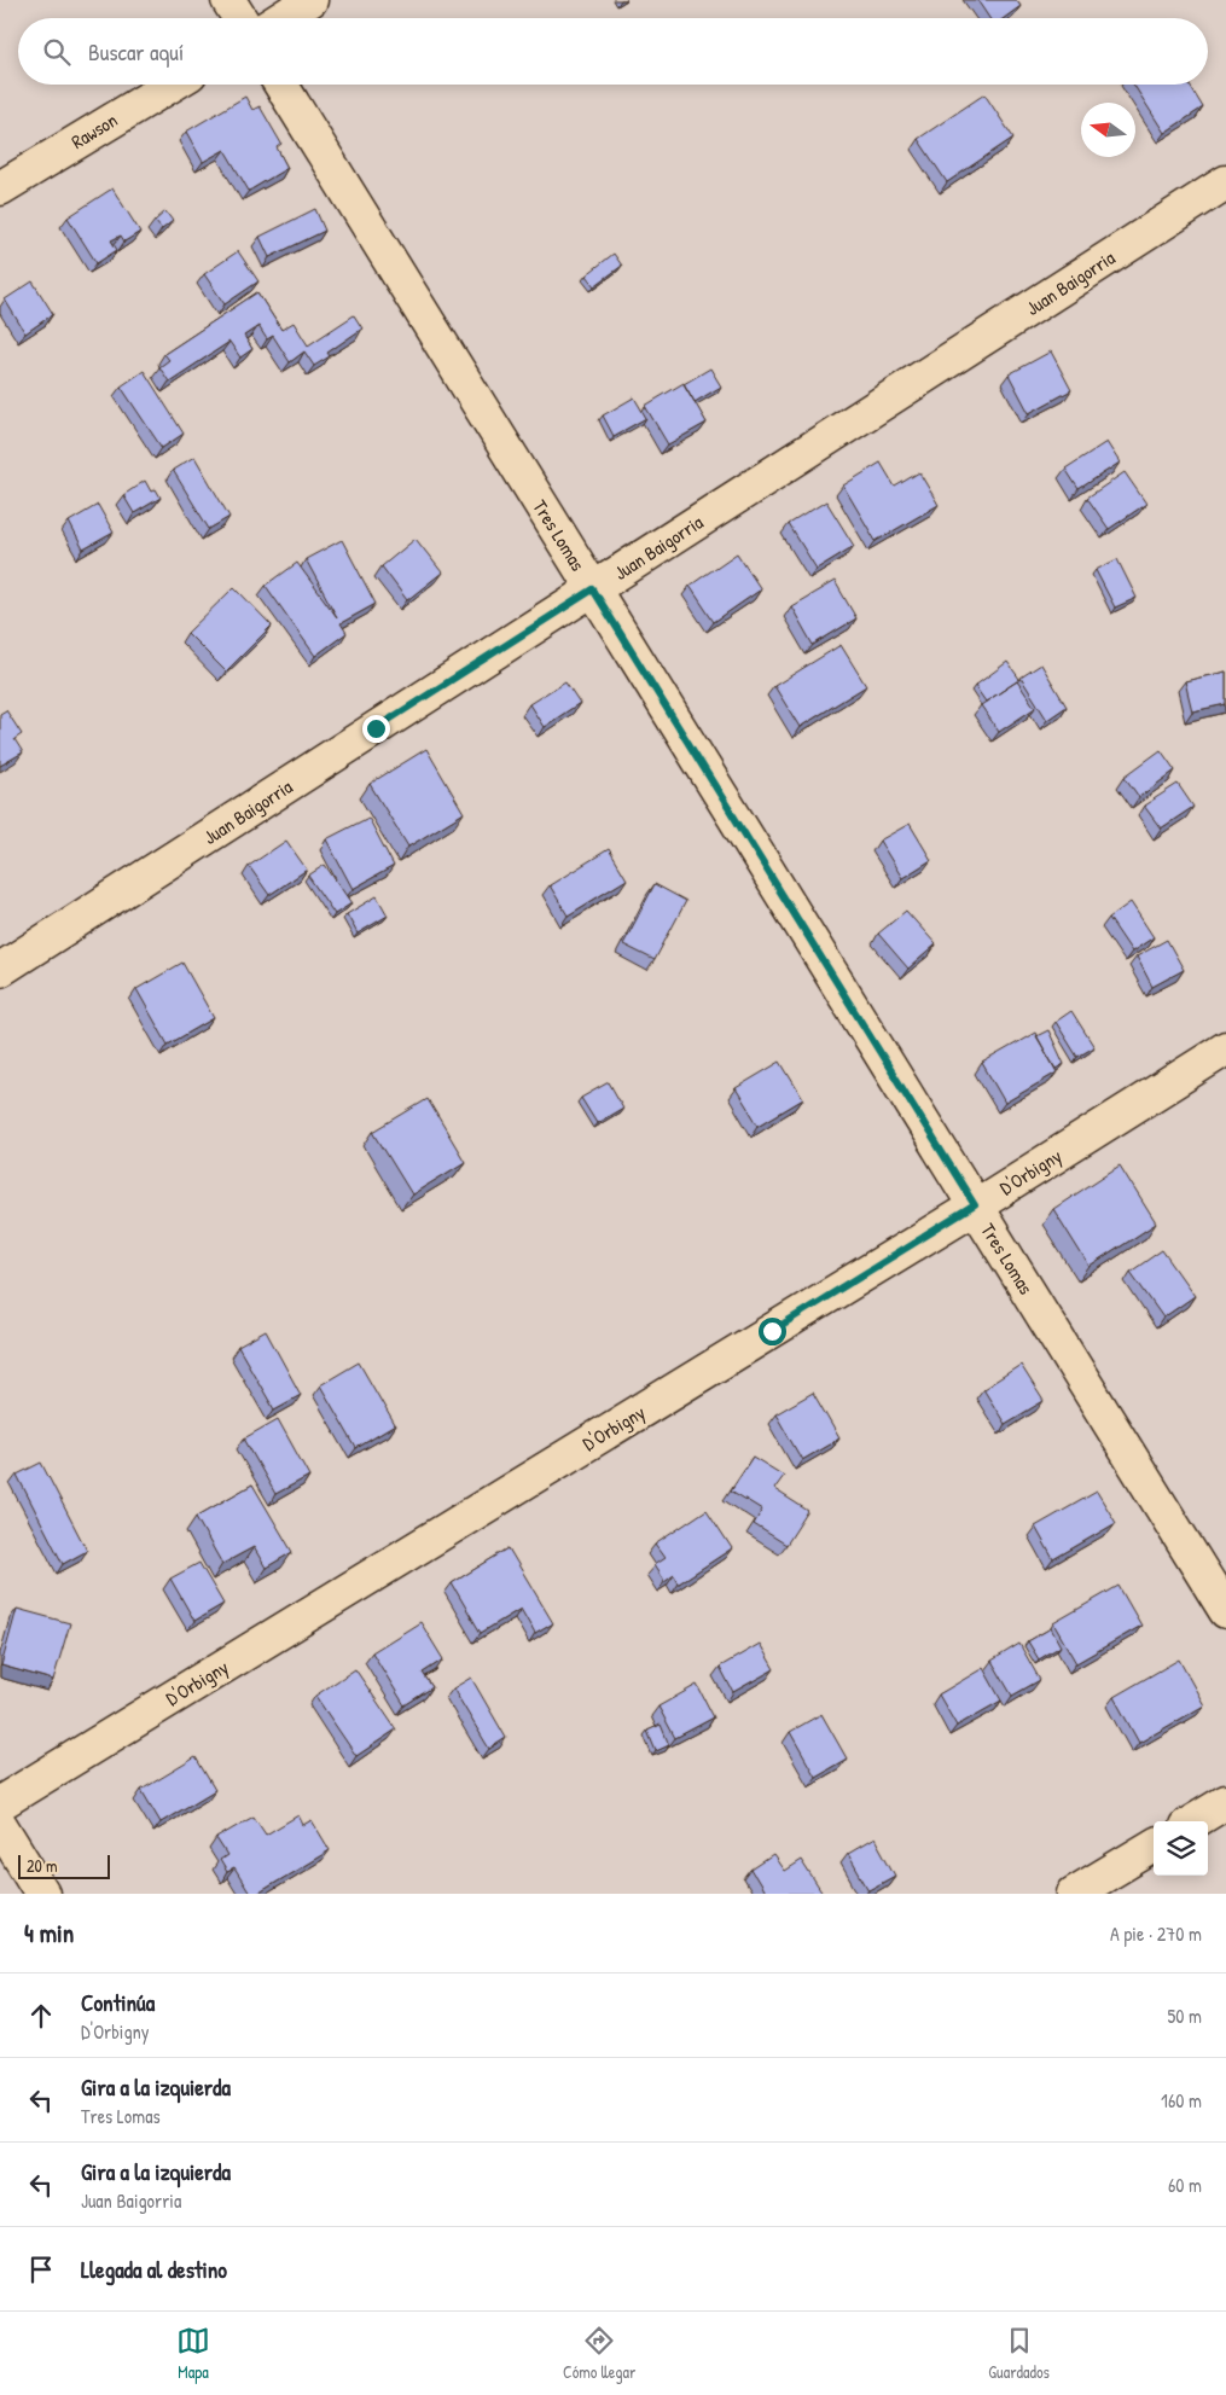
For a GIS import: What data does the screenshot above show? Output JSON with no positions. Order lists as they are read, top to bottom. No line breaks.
{"streets":{"street":["Rawson","Juan Baigorria","Tres Lomas","D'Orbigny"]},"crossings":[["Juan Baigorria","Tres Lomas"],["Tres Lomas","D'Orbigny"]],"scale_bar":"20 m","north":"left","page":{"search":"Buscar aquí","scale":"20 m","heading":["4 min","A pie · 270 m"],"list":[["Continúa","D'Orbigny","50 m"],["Gira a la izquierda","Tres Lomas","160 m"],["Gira a la izquierda","Juan Baigorria","60 m"],"Llegada al destino"],"nav":["Mapa","Cómo llegar","Guardados"]}}
